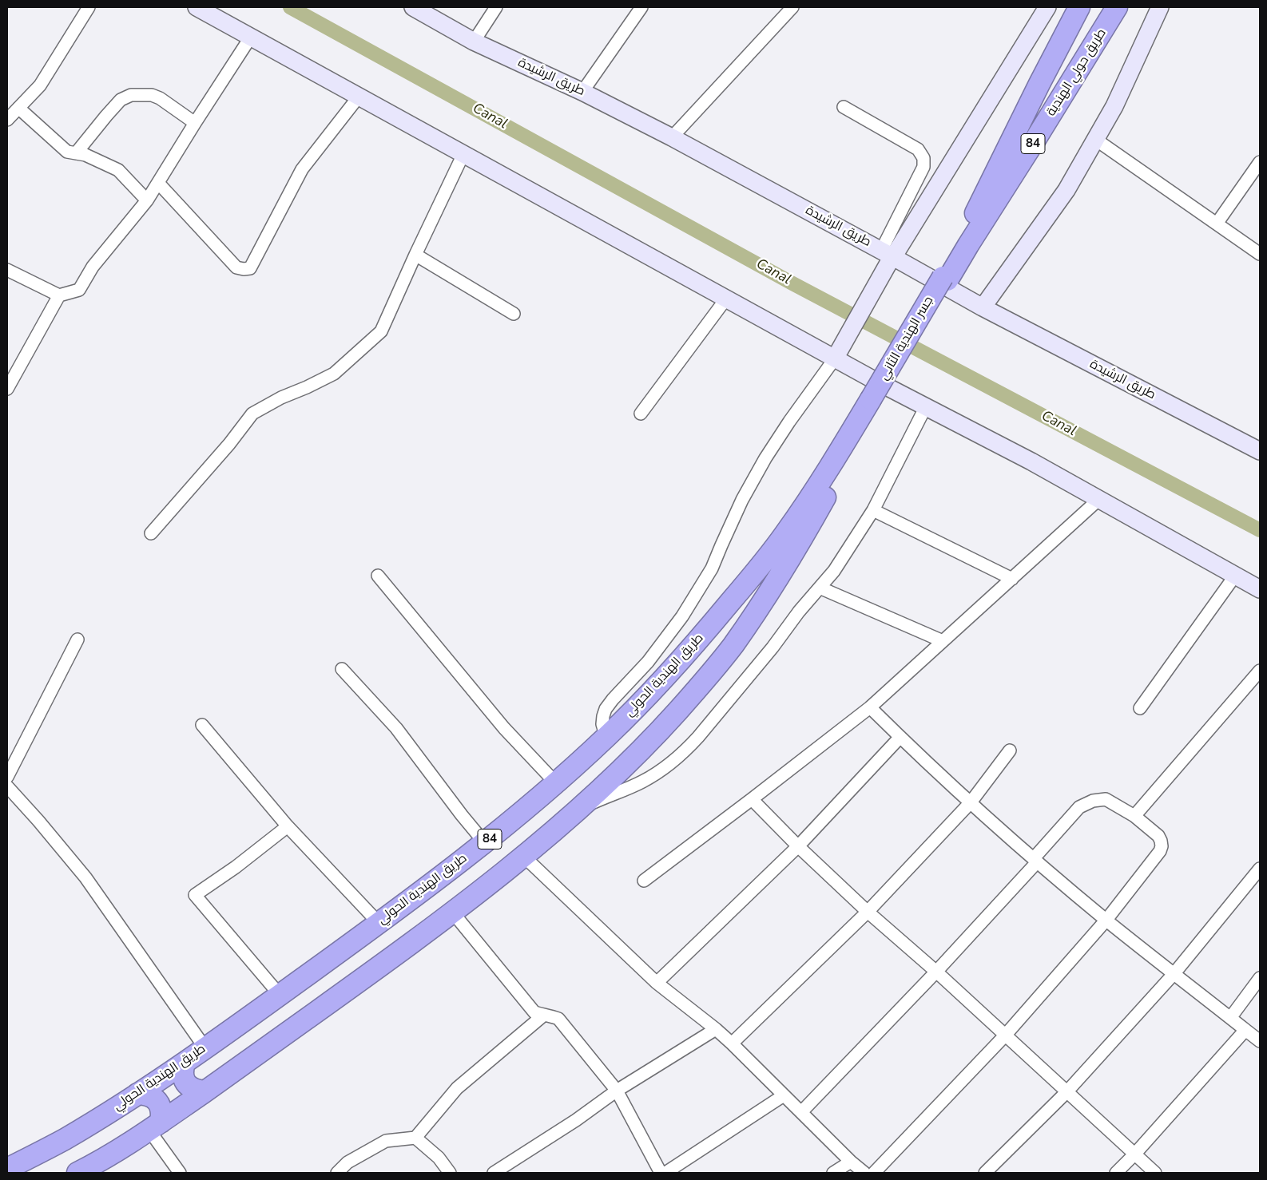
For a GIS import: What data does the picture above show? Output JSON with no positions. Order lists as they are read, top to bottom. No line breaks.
{"streets":{"highway":["طريق حولي الهندية","84","جسر الهندية الثاني","طريق الهندية الحولي"],"street":["طريق الرشيدة"]},"crossings":[["طريق حولي الهندية","جسر الهندية الثاني"],["84","جسر الهندية الثاني"],["84","طريق الهندية الحولي"],["جسر الهندية الثاني","طريق الهندية الحولي"]],"water":["Canal"]}
